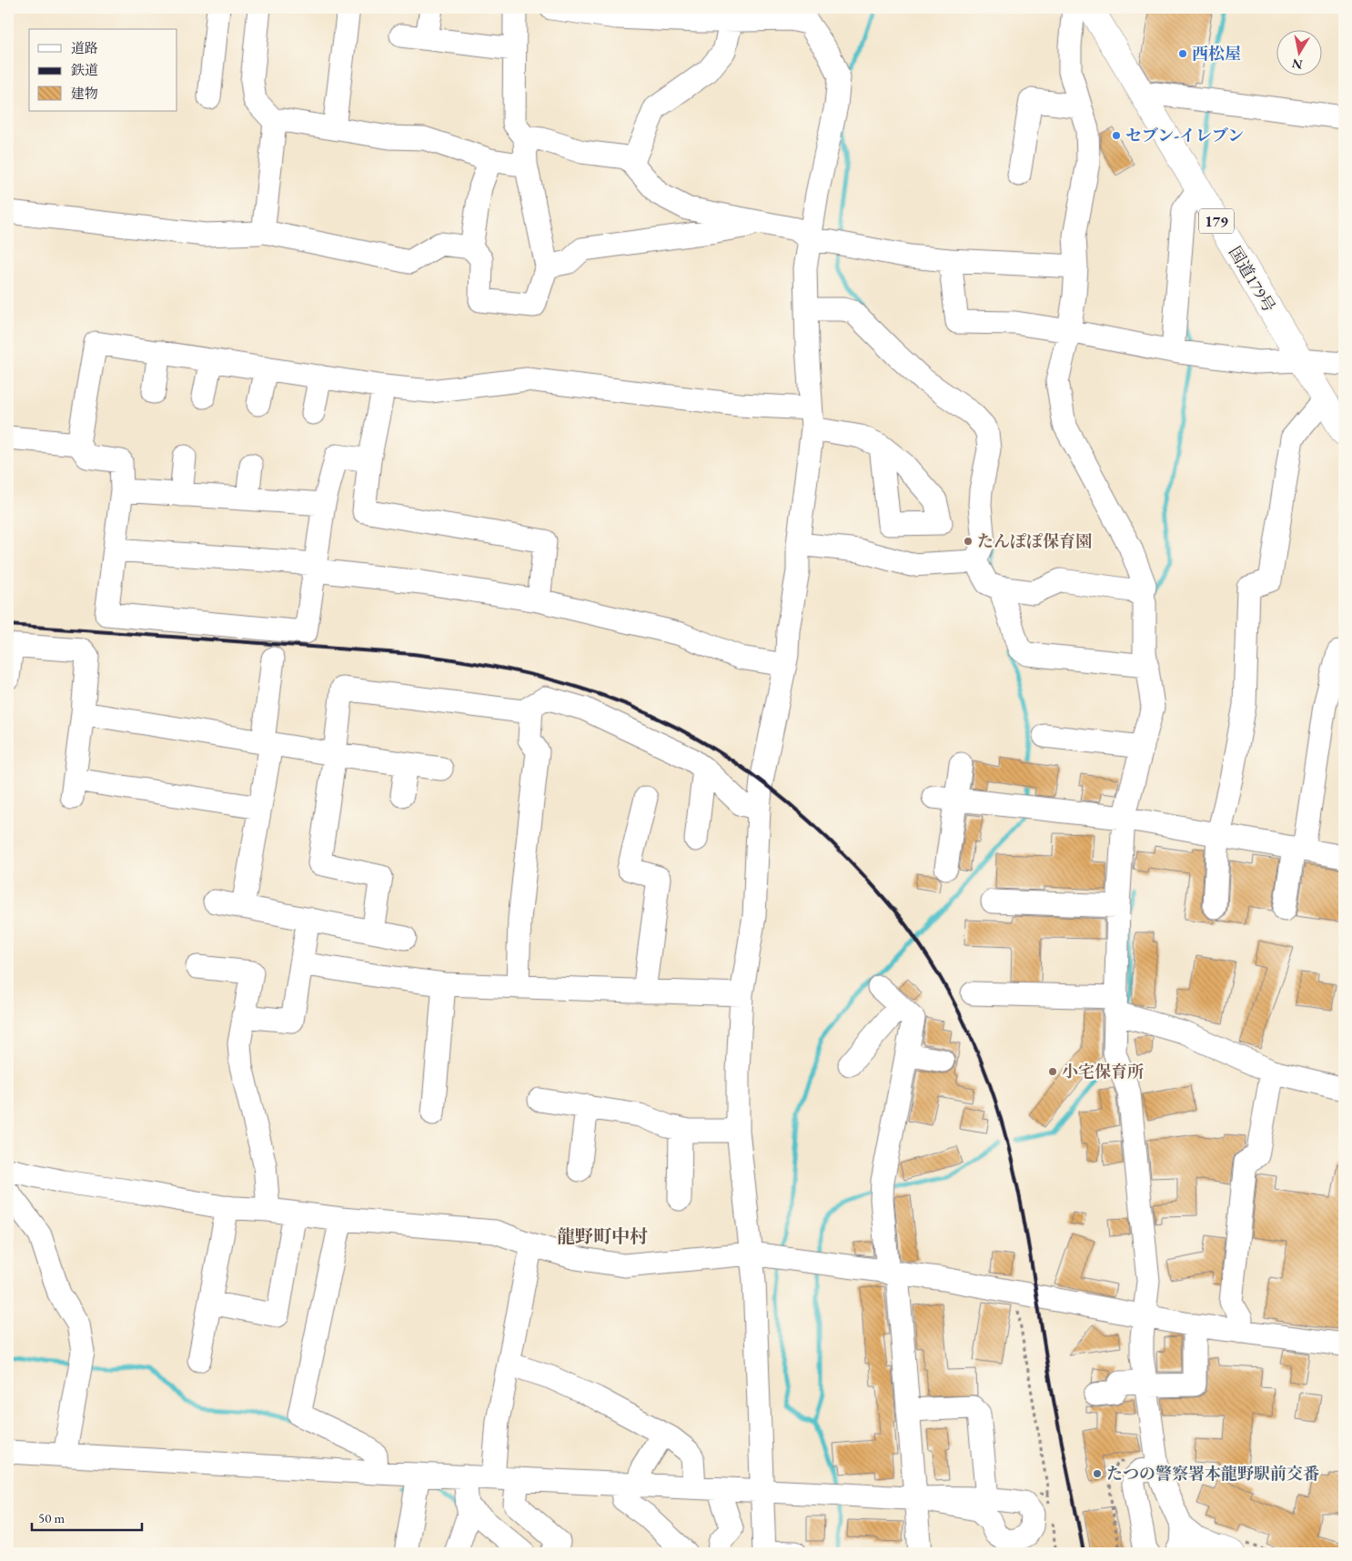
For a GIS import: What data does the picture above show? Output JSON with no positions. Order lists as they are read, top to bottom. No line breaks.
{"streets":{"highway":["179","国道179号"]},"districts":["龍野町中村"],"places":["西松屋","セブン-イレブン","たんぽぽ保育園","小宅保育所","たつの警察署本龍野駅前交番"],"legend":["道路","鉄道","建物"],"scale_bar":"50 m","north":"bottom"}
